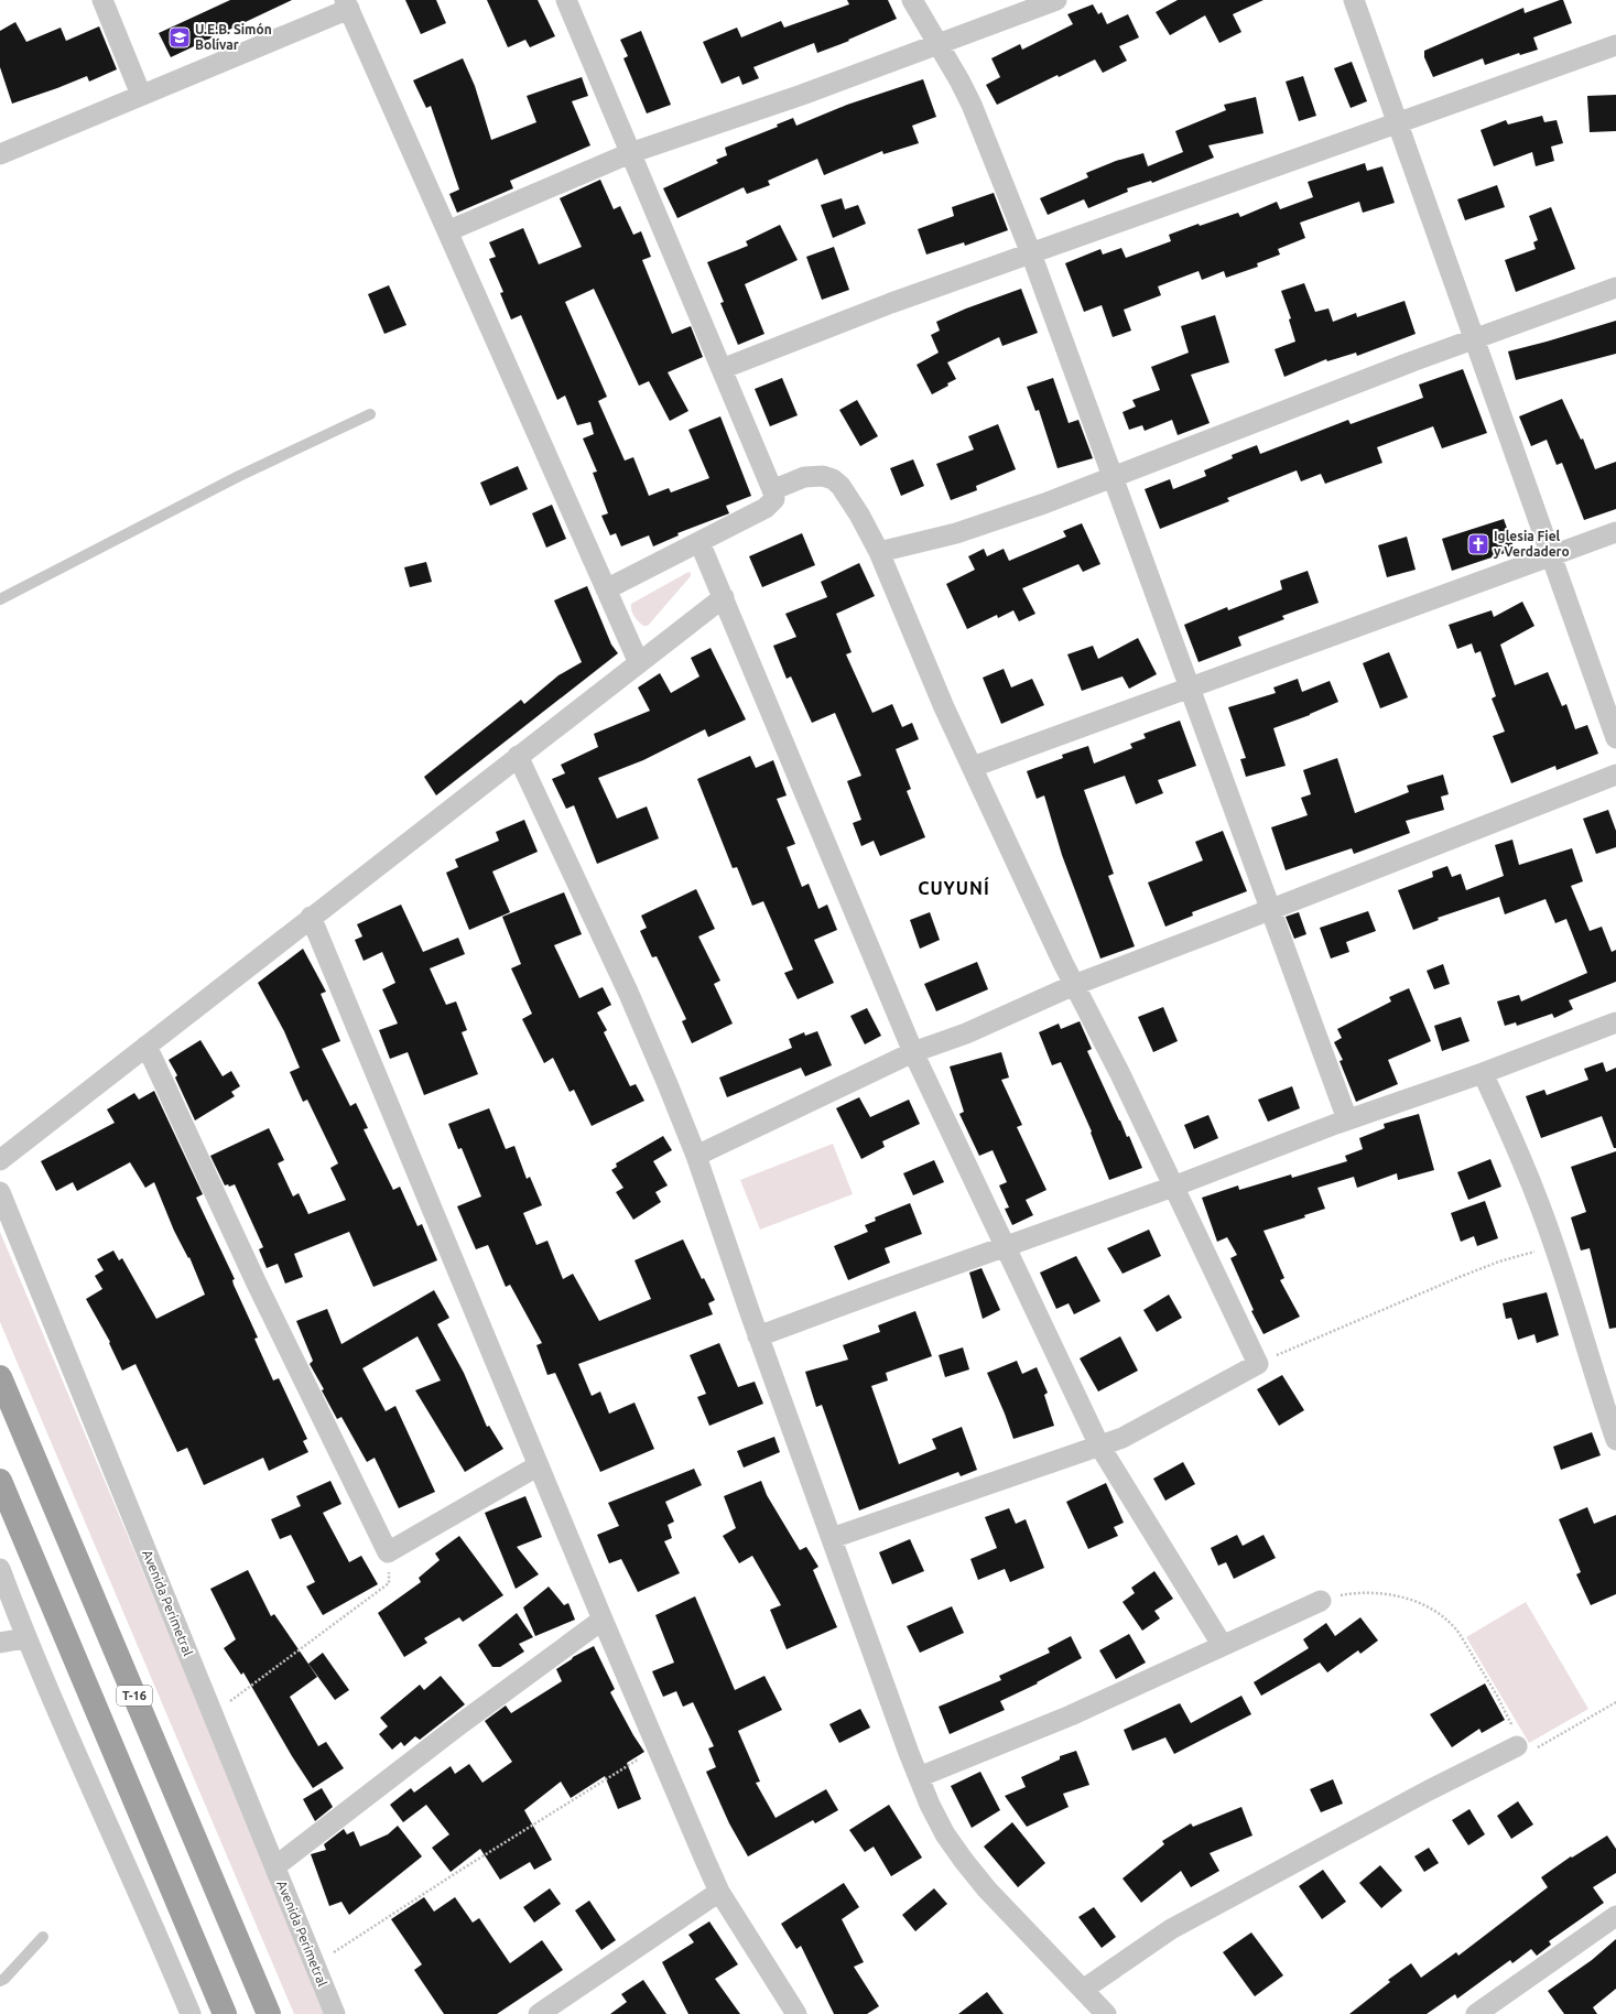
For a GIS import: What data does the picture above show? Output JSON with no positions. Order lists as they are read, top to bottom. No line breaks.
{"streets":{"highway":["T-16"],"street":["Avenida Perimetral"]},"districts":["CUYUNÍ"],"places":{"school or university":["U.E.B. Simón Bolívar"],"church":["Iglesia Fiel y Verdadero"]}}
